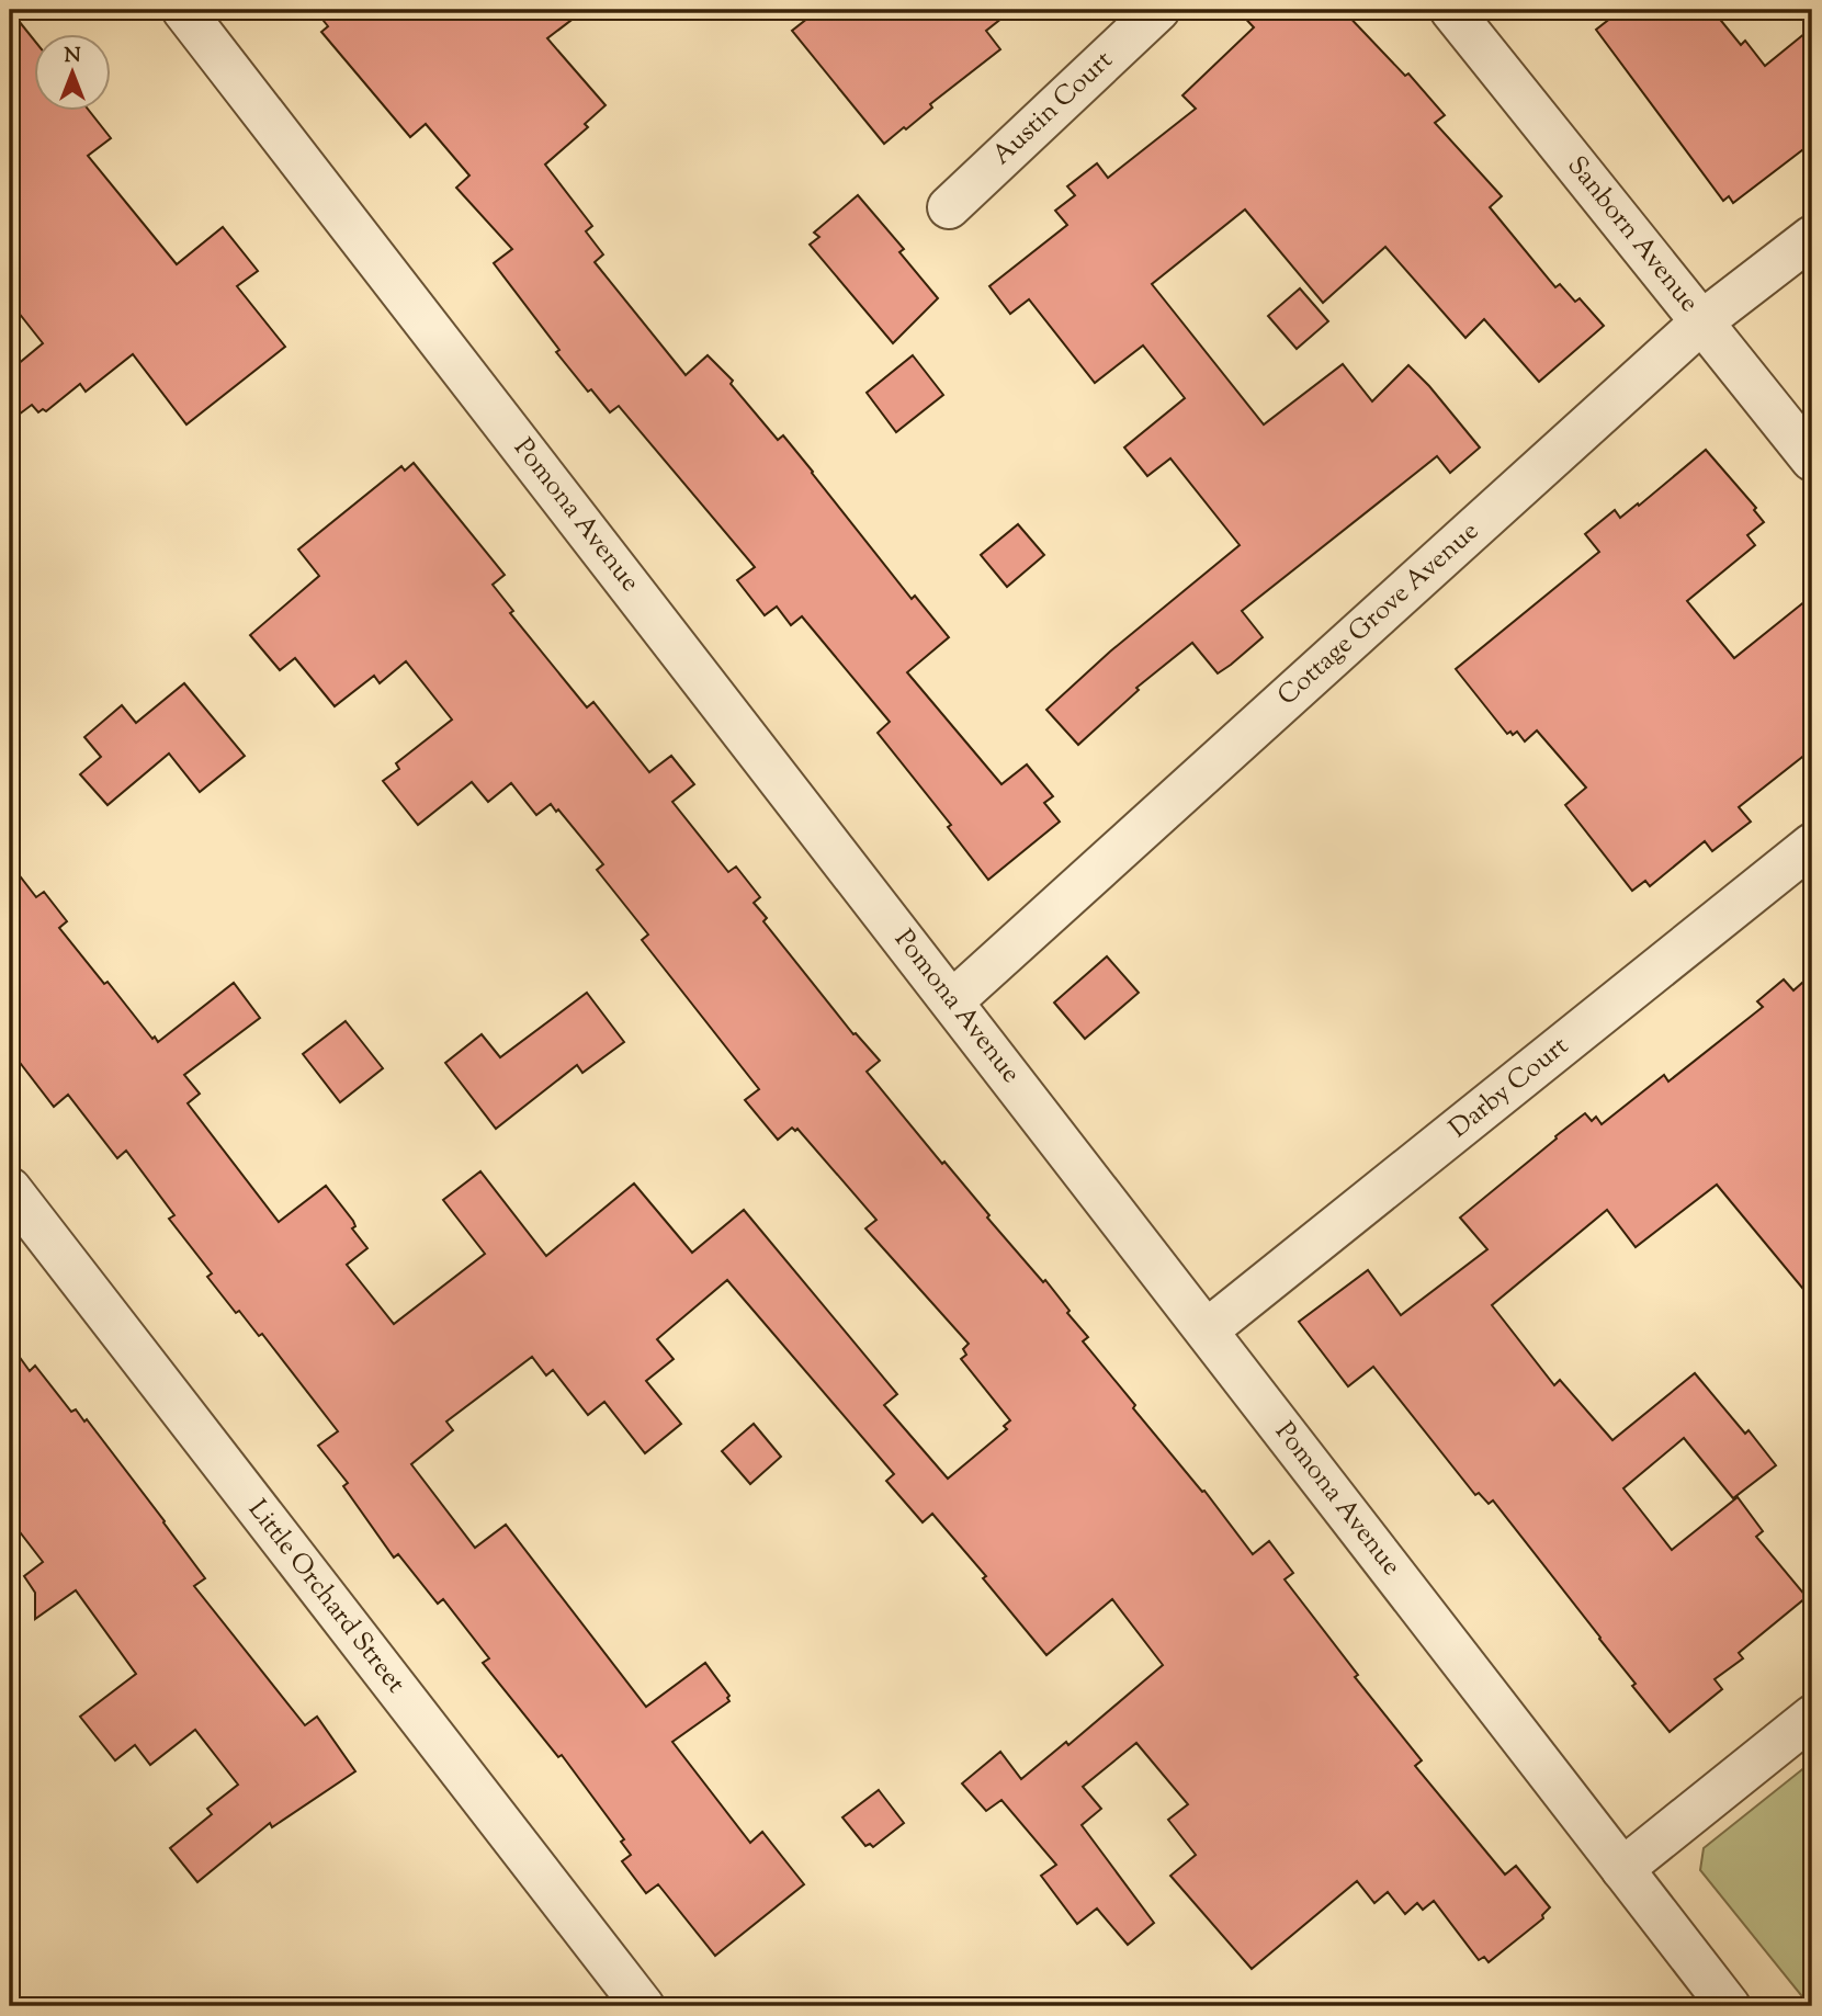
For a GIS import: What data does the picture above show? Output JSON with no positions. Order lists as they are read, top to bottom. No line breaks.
{"streets":{"street":["Austin Court","Sanborn Avenue","Pomona Avenue","Cottage Grove Avenue","Darby Court","Little Orchard Street"]},"crossings":[["Sanborn Avenue","Cottage Grove Avenue"],["Pomona Avenue","Cottage Grove Avenue"],["Pomona Avenue","Darby Court"]],"north":"top"}
